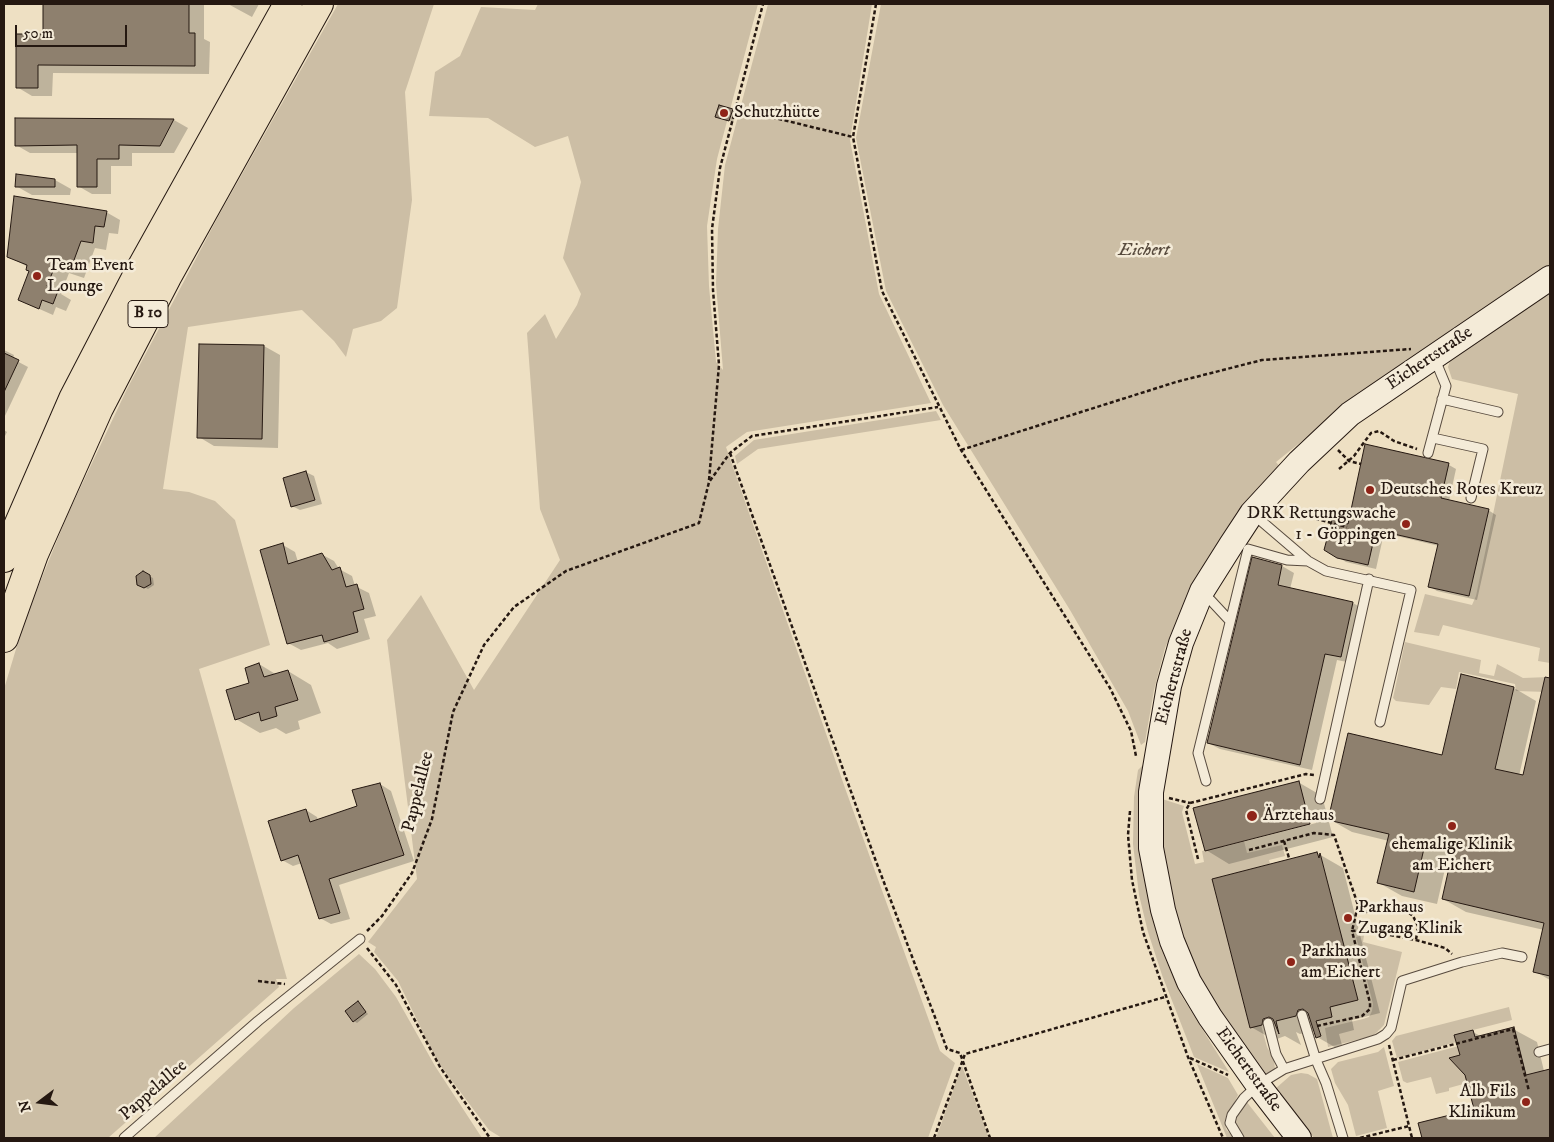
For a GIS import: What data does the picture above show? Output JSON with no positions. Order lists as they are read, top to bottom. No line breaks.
{"streets":{"highway":["B 10"],"street":["Eichertstraße"],"lane":["Pappelallee"]},"parks":["Eichert"],"places":["Schutzhütte","Team Event Lounge","Deutsches Rotes Kreuz","DRK Rettungswache 1 - Göppingen","Ärztehaus","ehemalige Klinik am Eichert","Parkhaus Zugang Klinik","Parkhaus am Eichert","Alb Fils Klinikum"],"scale_bar":"50 m","north":"left"}
